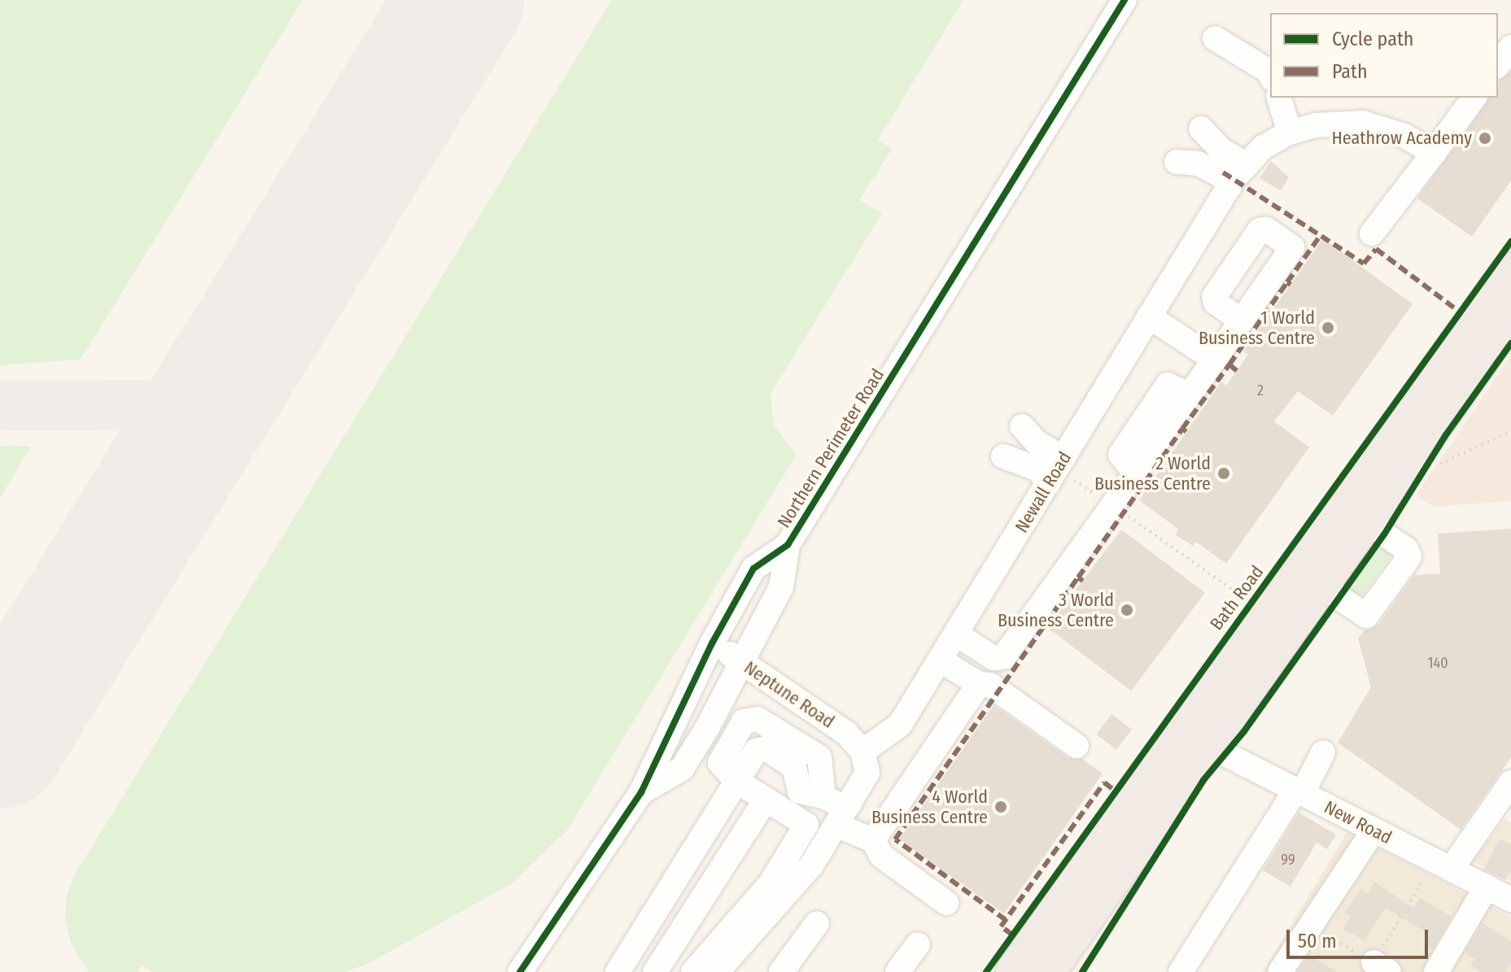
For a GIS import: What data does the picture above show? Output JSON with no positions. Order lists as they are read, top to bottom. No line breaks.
{"streets":{"highway":["Bath Road"],"street":["Northern Perimeter Road","Newall Road","Neptune Road","New Road"]},"crossings":[["Northern Perimeter Road","Neptune Road"],["Newall Road","Neptune Road"]],"places":["Heathrow Academy","1 World Business Centre","2 World Business Centre","3 World Business Centre","4 World Business Centre"],"house_numbers":["2","140","99"],"legend":["Cycle path","Path"],"scale_bar":"50 m"}
